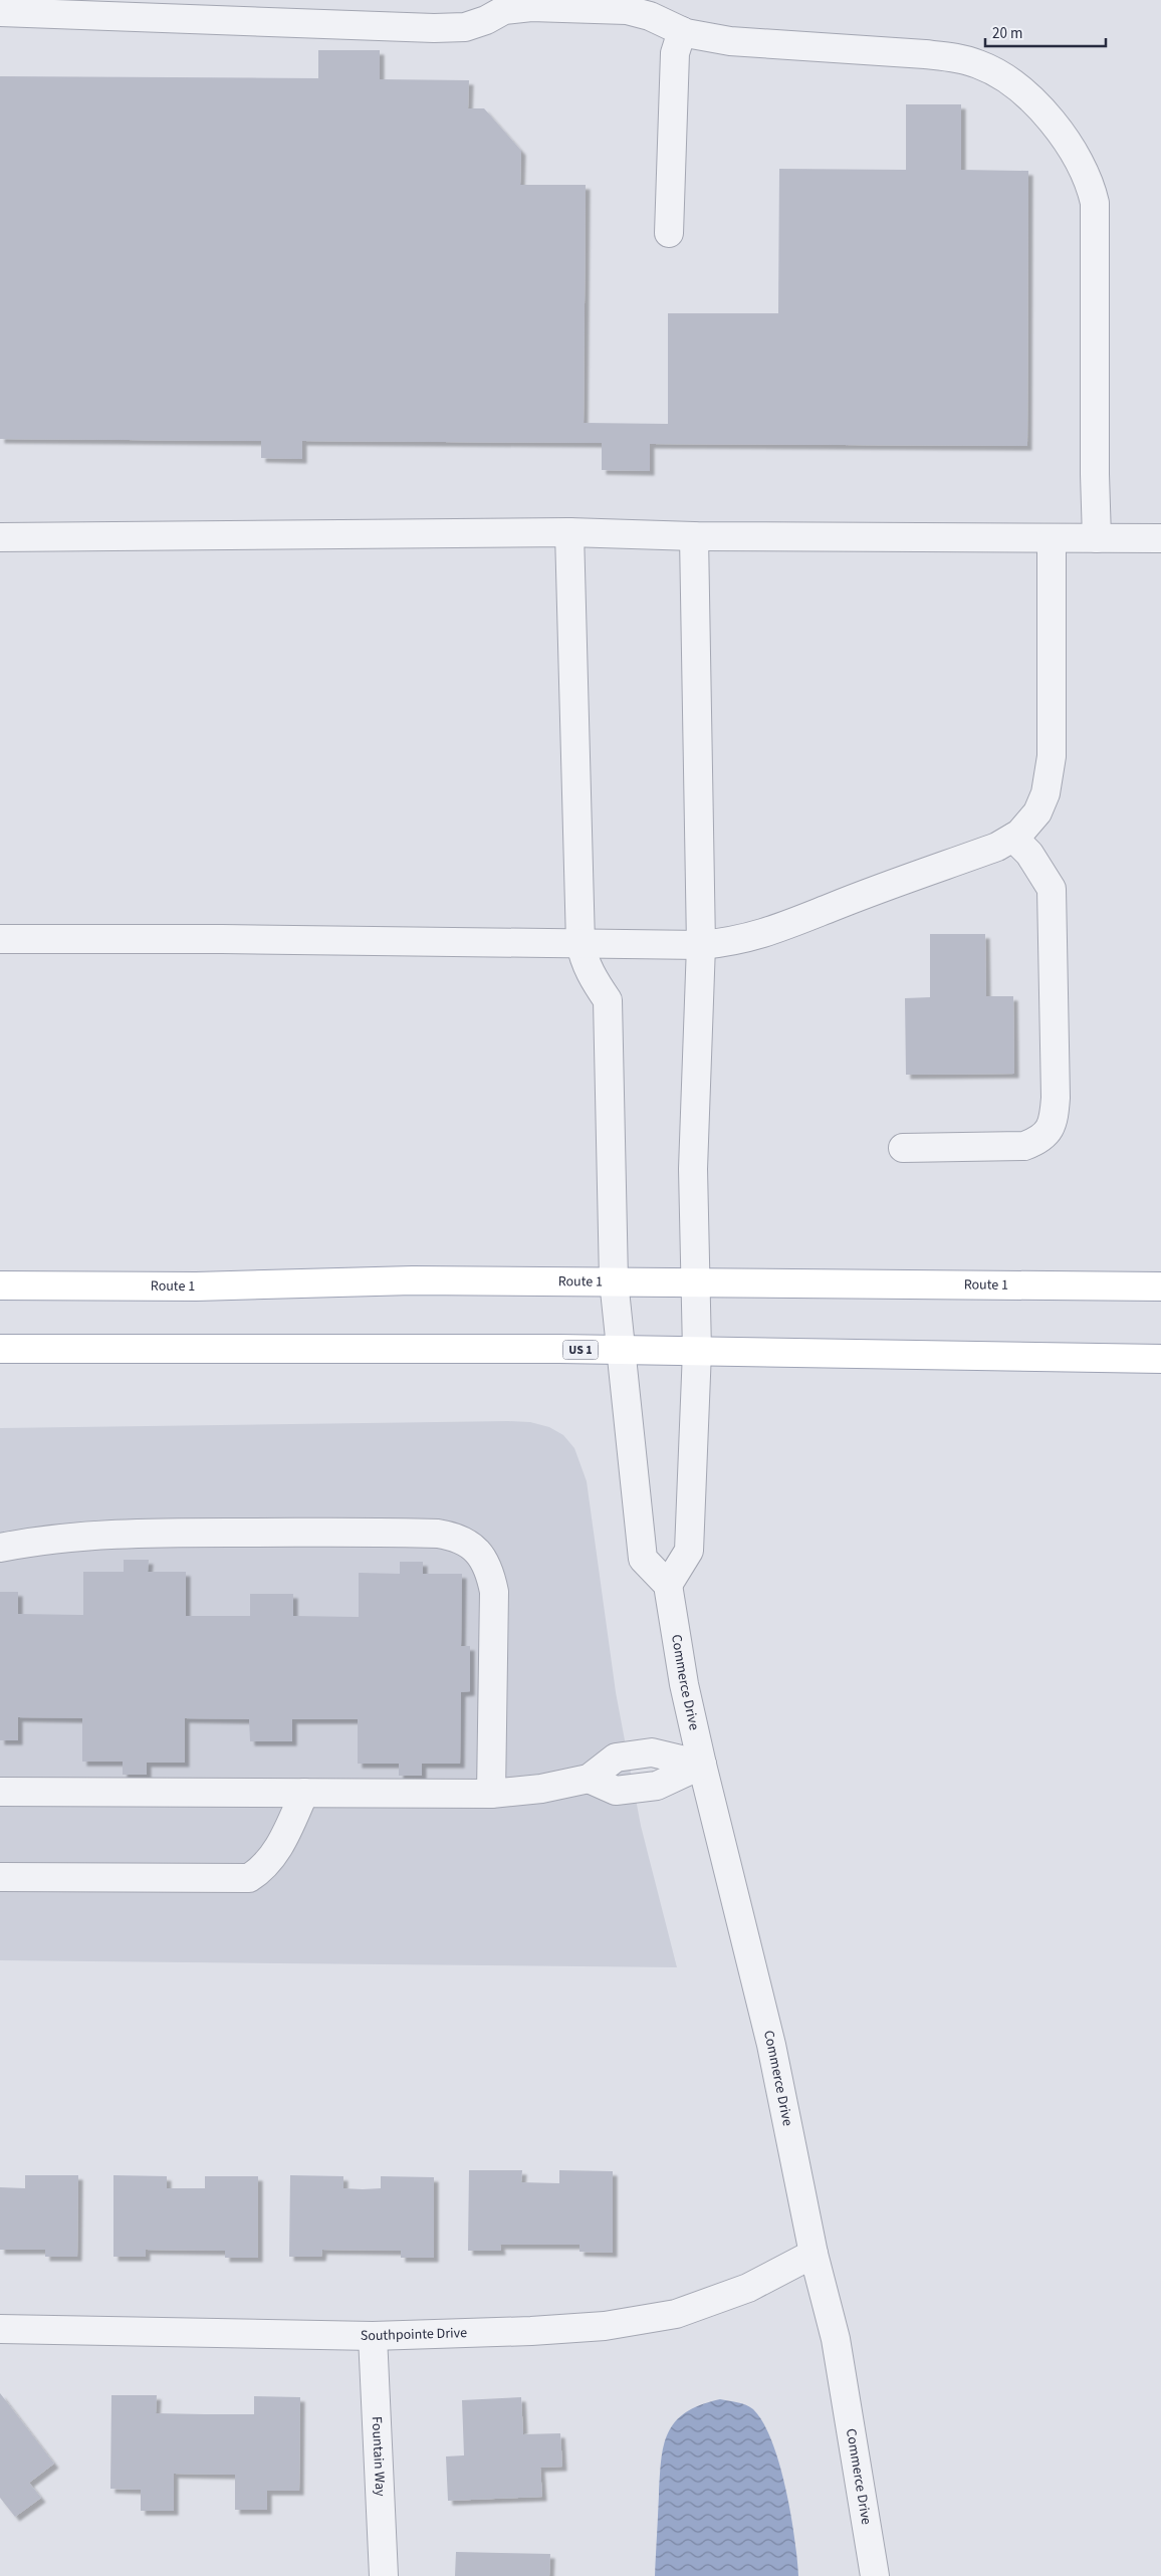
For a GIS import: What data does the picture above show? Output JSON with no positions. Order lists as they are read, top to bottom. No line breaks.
{"streets":{"main road":["Route 1","US 1"],"street":["Commerce Drive","Southpointe Drive","Fountain Way"]},"crossings":[["Commerce Drive","Southpointe Drive"],["Southpointe Drive","Fountain Way"]],"scale_bar":"20 m"}
